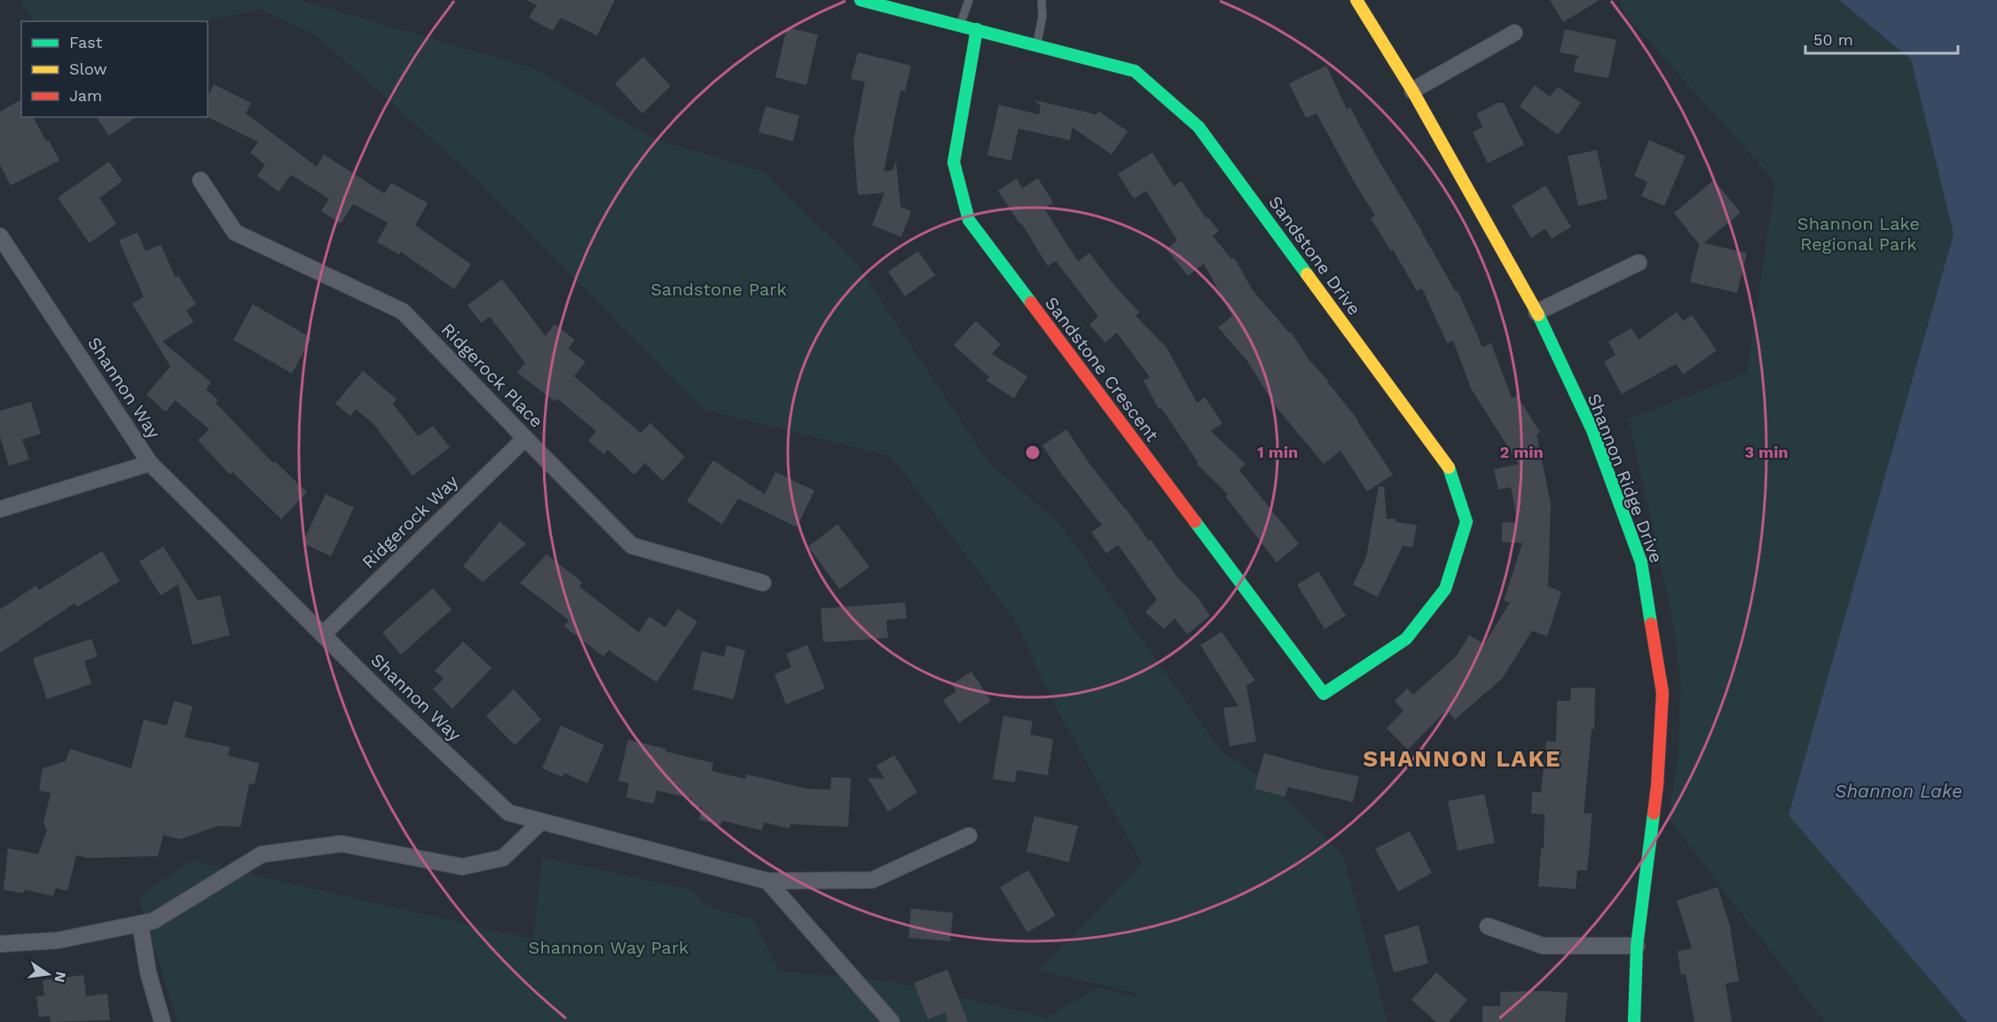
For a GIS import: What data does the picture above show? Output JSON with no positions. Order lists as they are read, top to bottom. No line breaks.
{"streets":{"street":["Sandstone Drive","Sandstone Crescent","Ridgerock Place","Shannon Way","Shannon Ridge Drive","Ridgerock Way"]},"crossings":[["Sandstone Drive","Sandstone Crescent"],["Ridgerock Place","Ridgerock Way"],["Shannon Way","Ridgerock Way"]],"districts":["SHANNON LAKE"],"water":["Shannon Lake"],"parks":["Shannon Lake Regional Park","Sandstone Park","Shannon Way Park"],"legend":["Fast","Slow","Jam"],"scale_bar":"50 m","north":"right","rings":["1 min","2 min","3 min"]}
